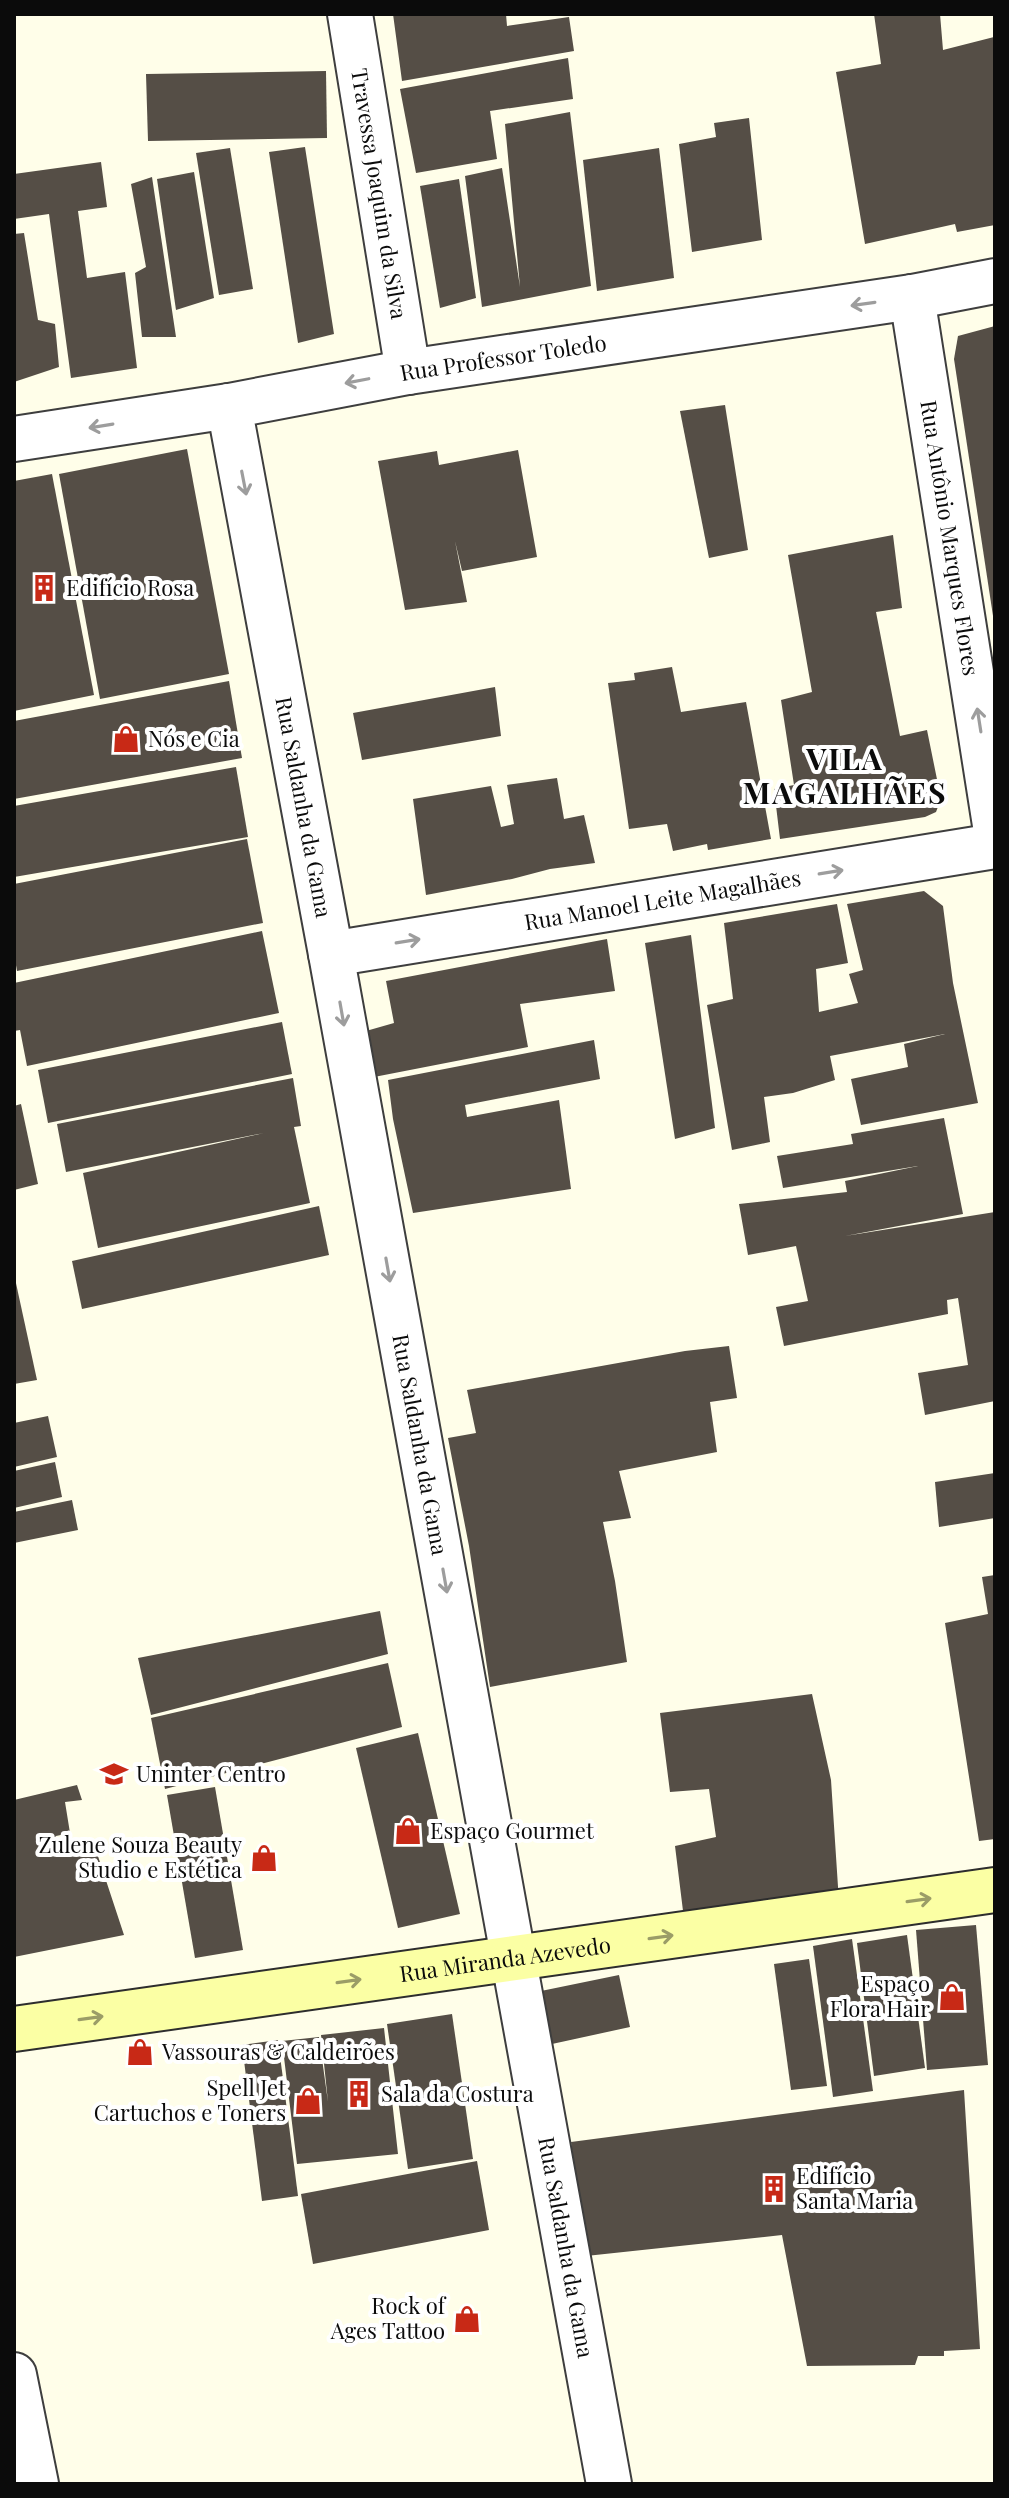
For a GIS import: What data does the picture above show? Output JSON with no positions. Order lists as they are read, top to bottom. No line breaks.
{"streets":{"street":["Travessa Joaquim da Silva","Rua Professor Toledo","Rua Antônio Marques Flores","Rua Saldanha da Gama","Rua Manoel Leite Magalhães","Rua Miranda Azevedo"]},"crossings":[["Travessa Joaquim da Silva","Rua Professor Toledo"],["Rua Professor Toledo","Rua Antônio Marques Flores"],["Rua Professor Toledo","Rua Saldanha da Gama"],["Rua Saldanha da Gama","Rua Manoel Leite Magalhães"],["Rua Saldanha da Gama","Rua Miranda Azevedo"]],"one_way":["Rua Professor Toledo","Rua Antônio Marques Flores","Rua Saldanha da Gama","Rua Manoel Leite Magalhães","Rua Miranda Azevedo"],"districts":["VILA MAGALHÃES"],"places":{"building":["Edifício Rosa","Sala da Costura","Edifício Santa Maria"],"shop":["Nós e Cia","Espaço Gourmet","Zulene Souza Beauty Studio e Estética","Espaço Flora Hair","Vassouras & Caldeirões","Spell Jet Cartuchos e Toners","Rock of Ages Tattoo"],"school or university":["Uninter Centro"]}}
